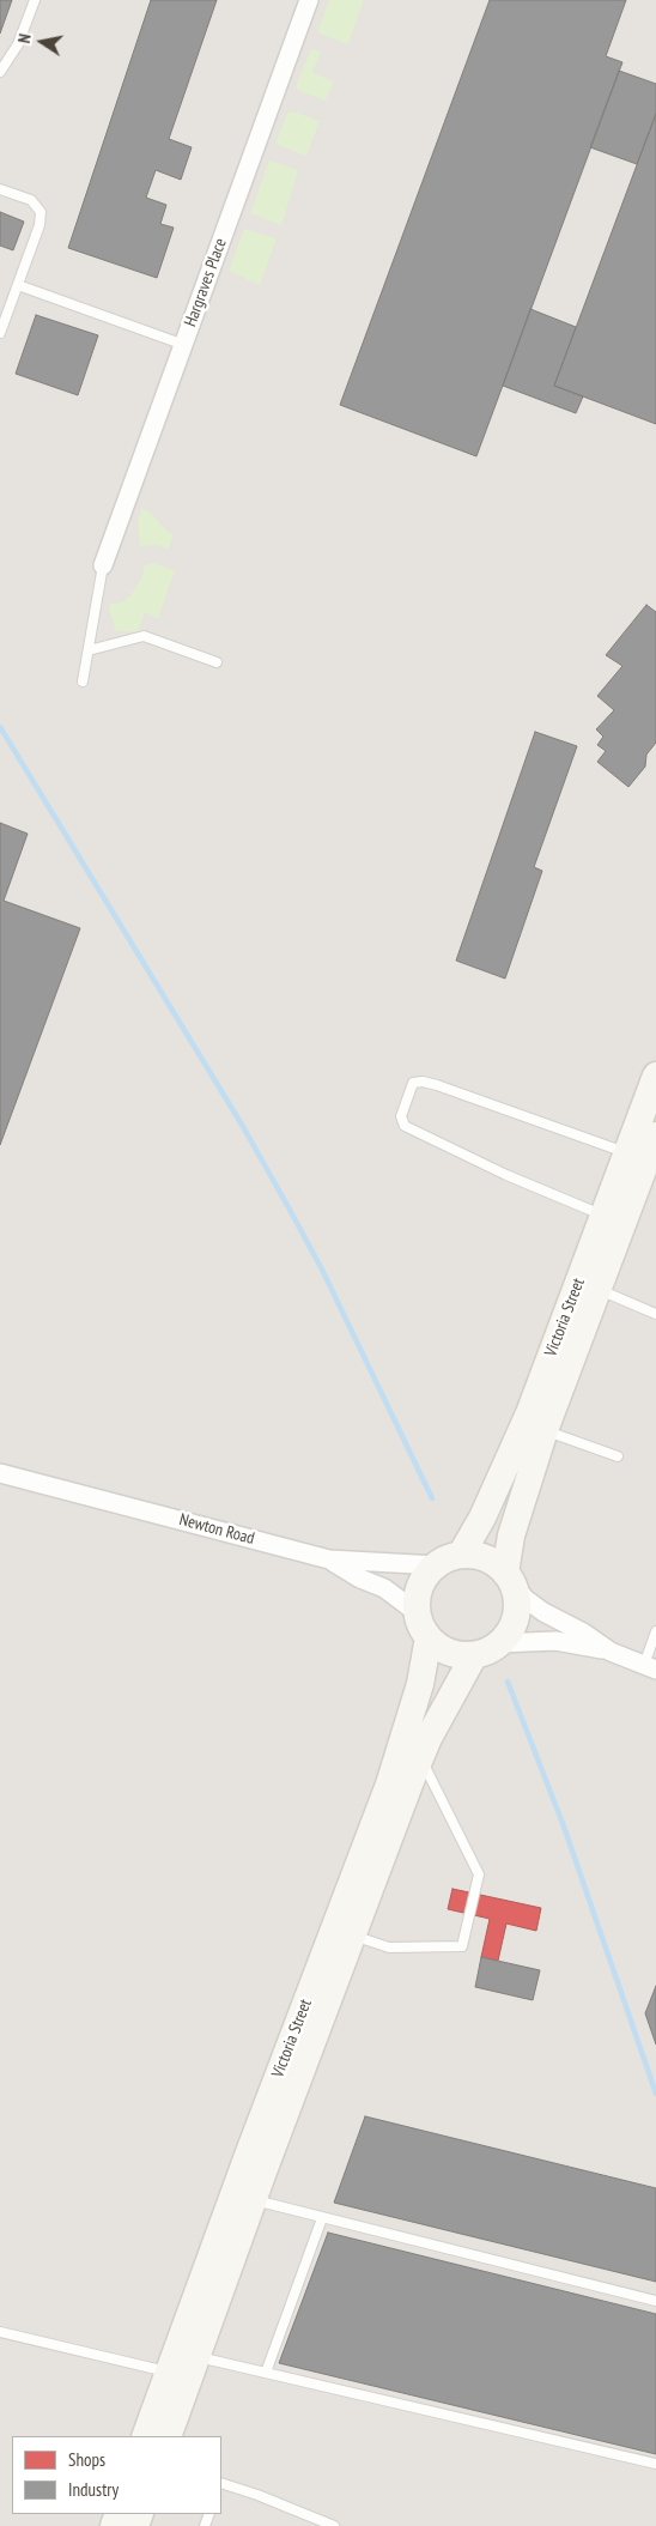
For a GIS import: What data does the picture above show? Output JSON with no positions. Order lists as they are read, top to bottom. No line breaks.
{"streets":{"main road":["Victoria Street"],"street":["Hargraves Place","Newton Road"]},"crossings":[["Victoria Street","Newton Road"]],"legend":["Shops","Industry"],"north":"left"}
